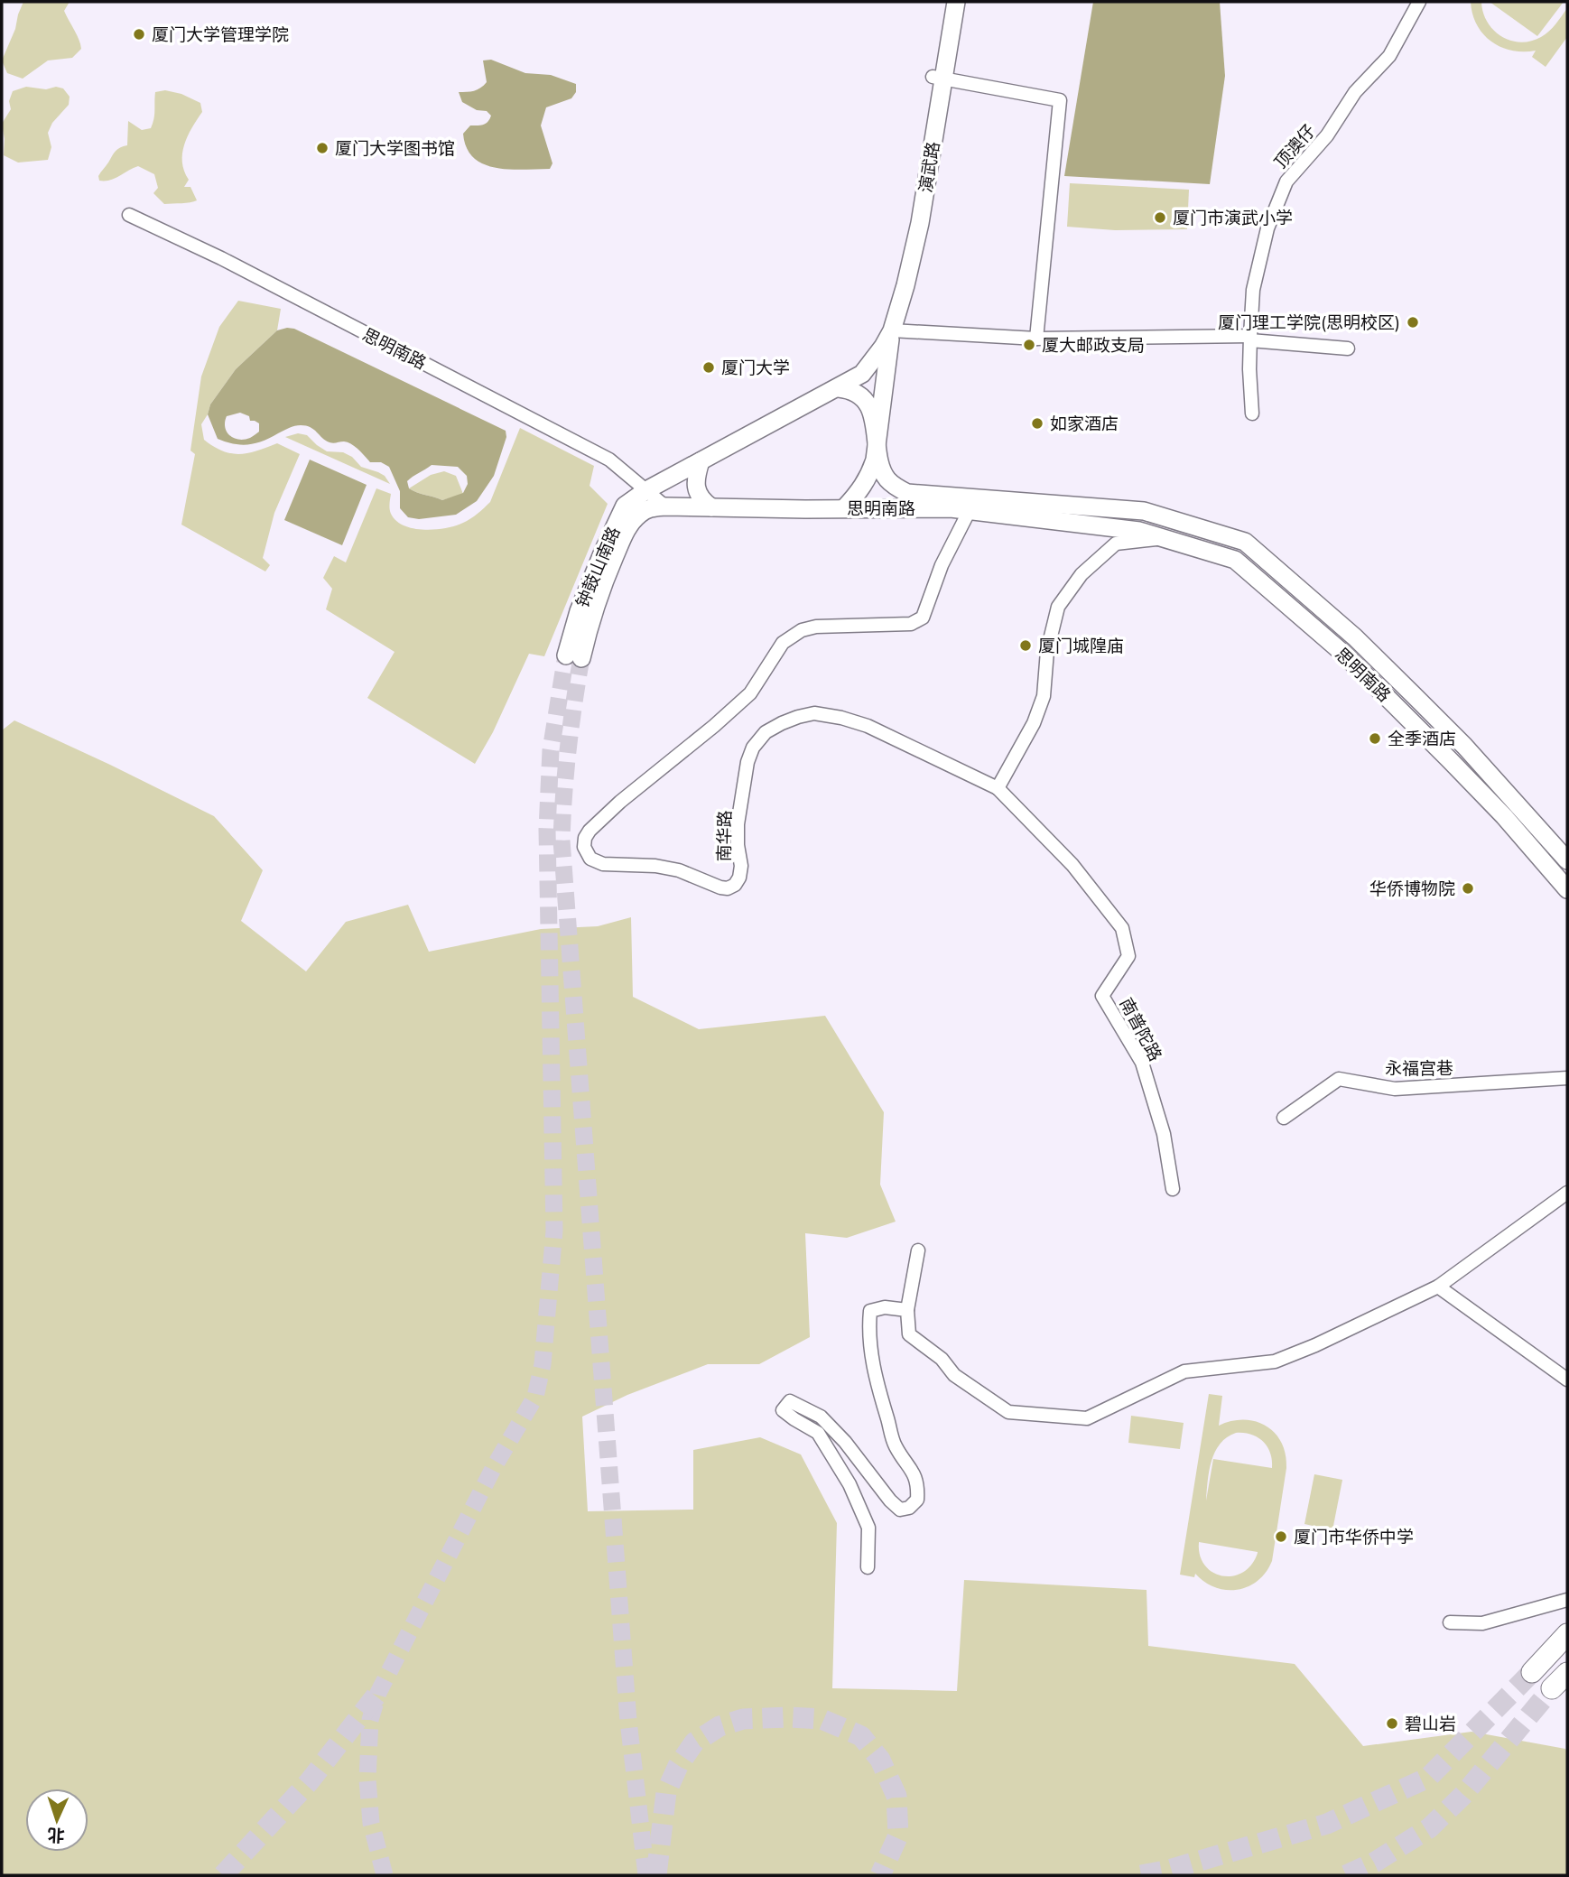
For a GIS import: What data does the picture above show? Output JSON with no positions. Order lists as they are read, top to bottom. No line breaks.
{"streets":{"main road":["演武路","思明南路","钟鼓山南路"],"street":["顶澳仔","南华路","南普陀路","永福宫巷"]},"crossings":[["演武路","思明南路"],["演武路","钟鼓山南路"],["思明南路","钟鼓山南路"],["思明南路","南华路"],["南华路","南普陀路"]],"places":["厦门大学管理学院","厦门大学图书馆","厦门市演武小学","厦门理工学院(思明校区)","厦大邮政支局","厦门大学","如家酒店","厦门城隍庙","全季酒店","华侨博物院","厦门市华侨中学","碧山岩"],"north":"bottom"}
